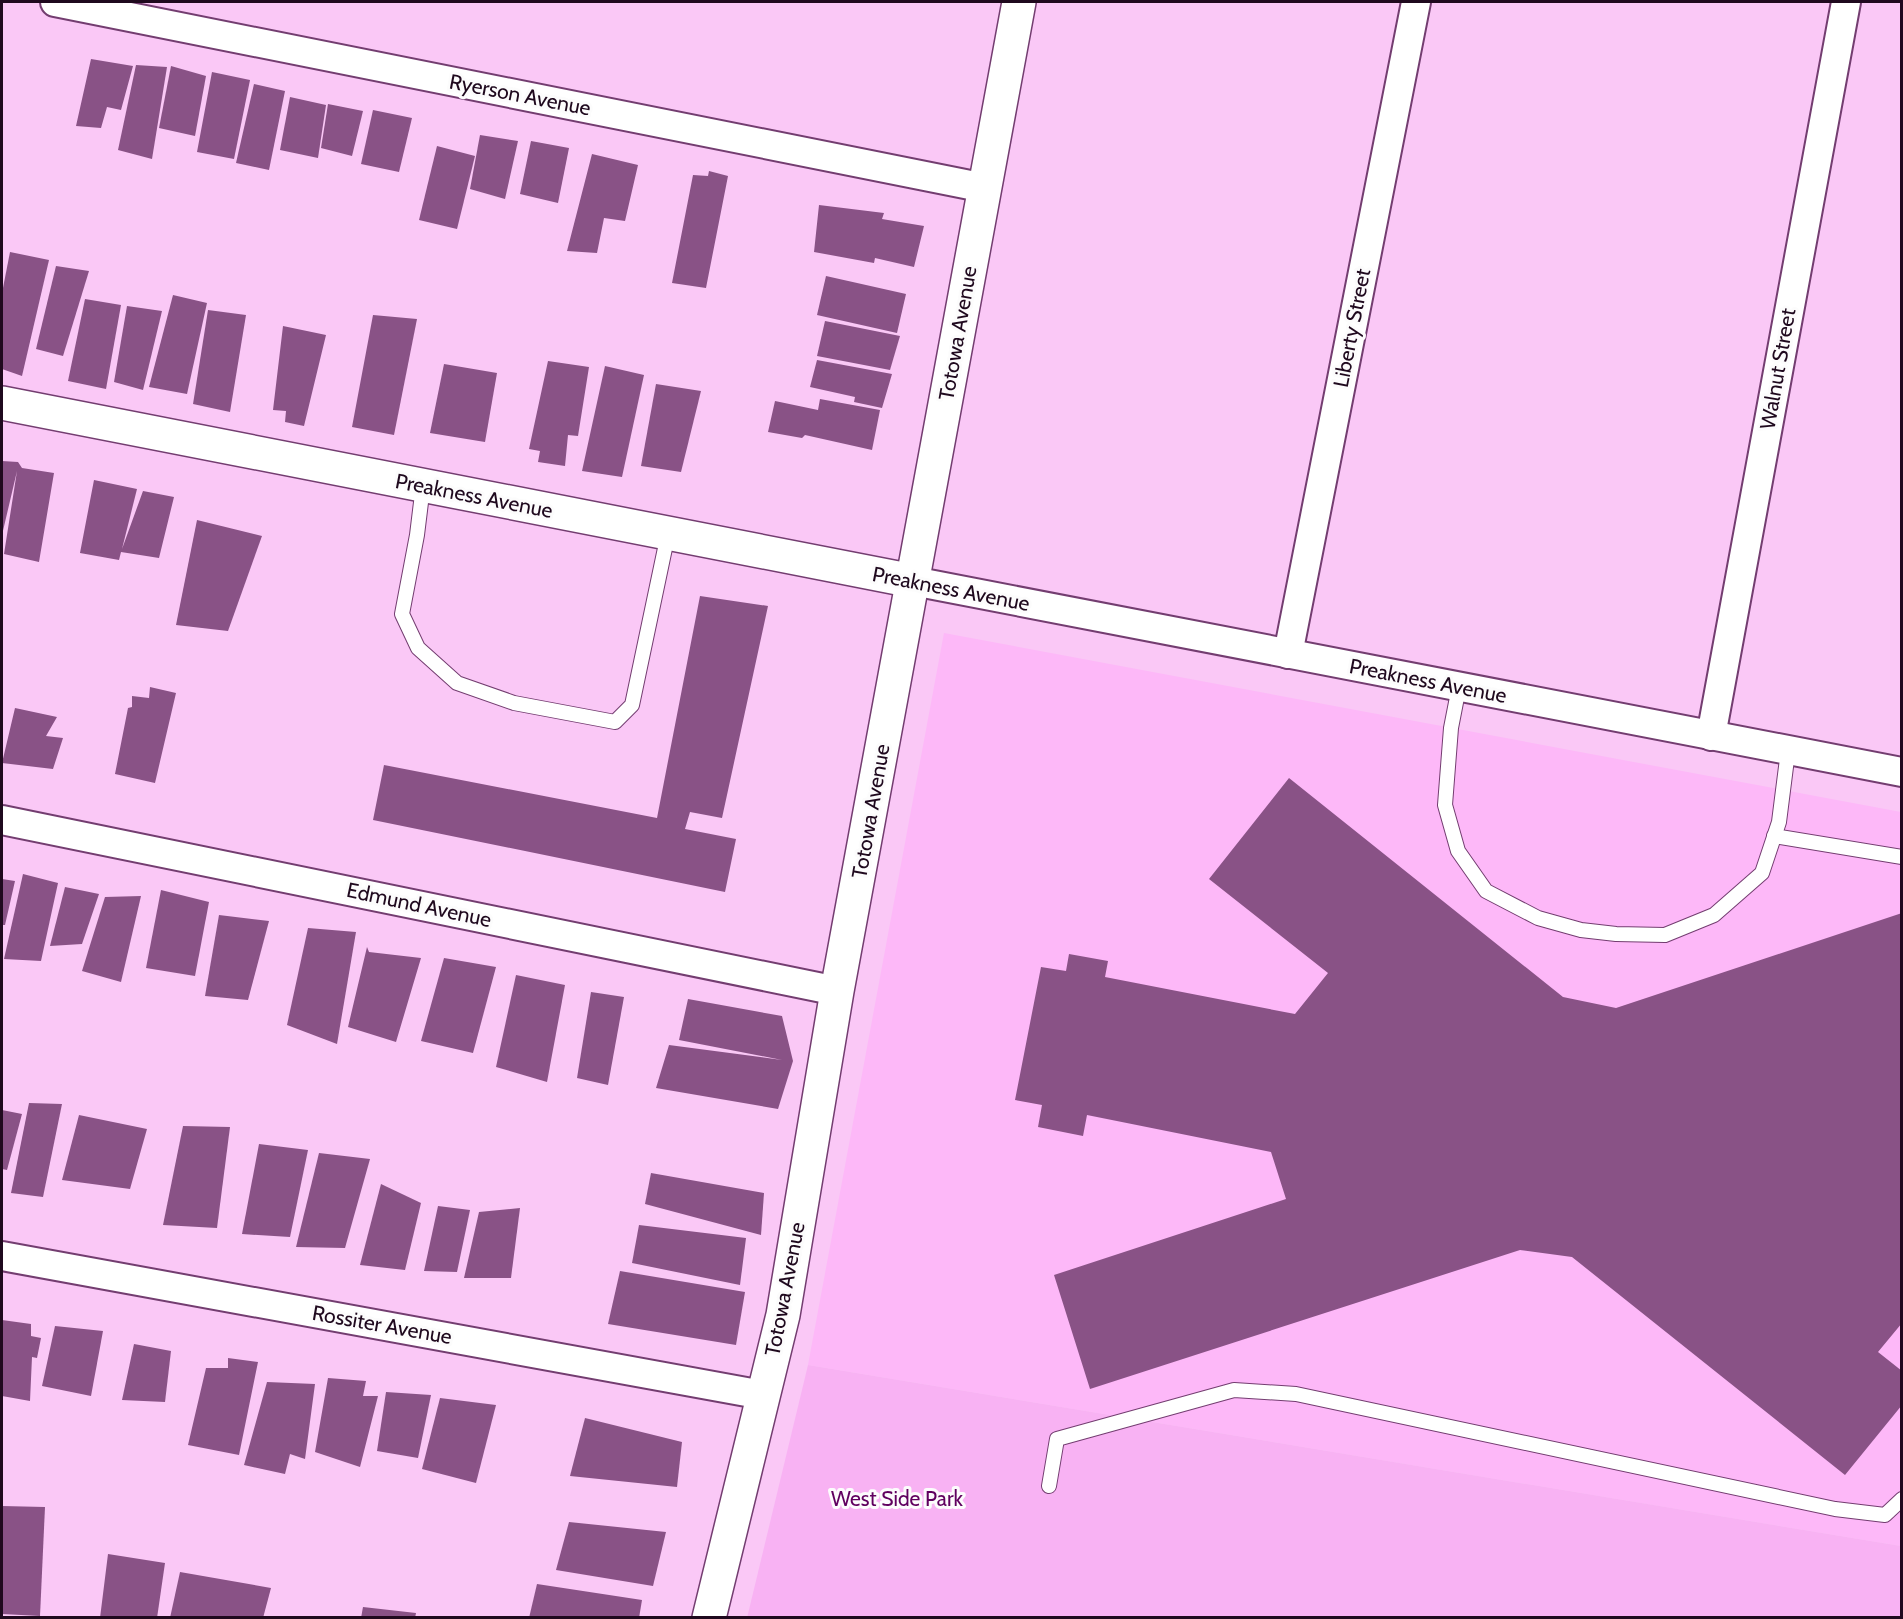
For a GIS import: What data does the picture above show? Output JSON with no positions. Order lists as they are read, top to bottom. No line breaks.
{"streets":{"street":["Ryerson Avenue","Liberty Street","Totowa Avenue","Walnut Street","Preakness Avenue","Edmund Avenue","Rossiter Avenue"]},"crossings":[["Ryerson Avenue","Totowa Avenue"],["Liberty Street","Preakness Avenue"],["Totowa Avenue","Preakness Avenue"],["Totowa Avenue","Edmund Avenue"],["Totowa Avenue","Rossiter Avenue"],["Walnut Street","Preakness Avenue"]],"parks":["West Side Park"]}
